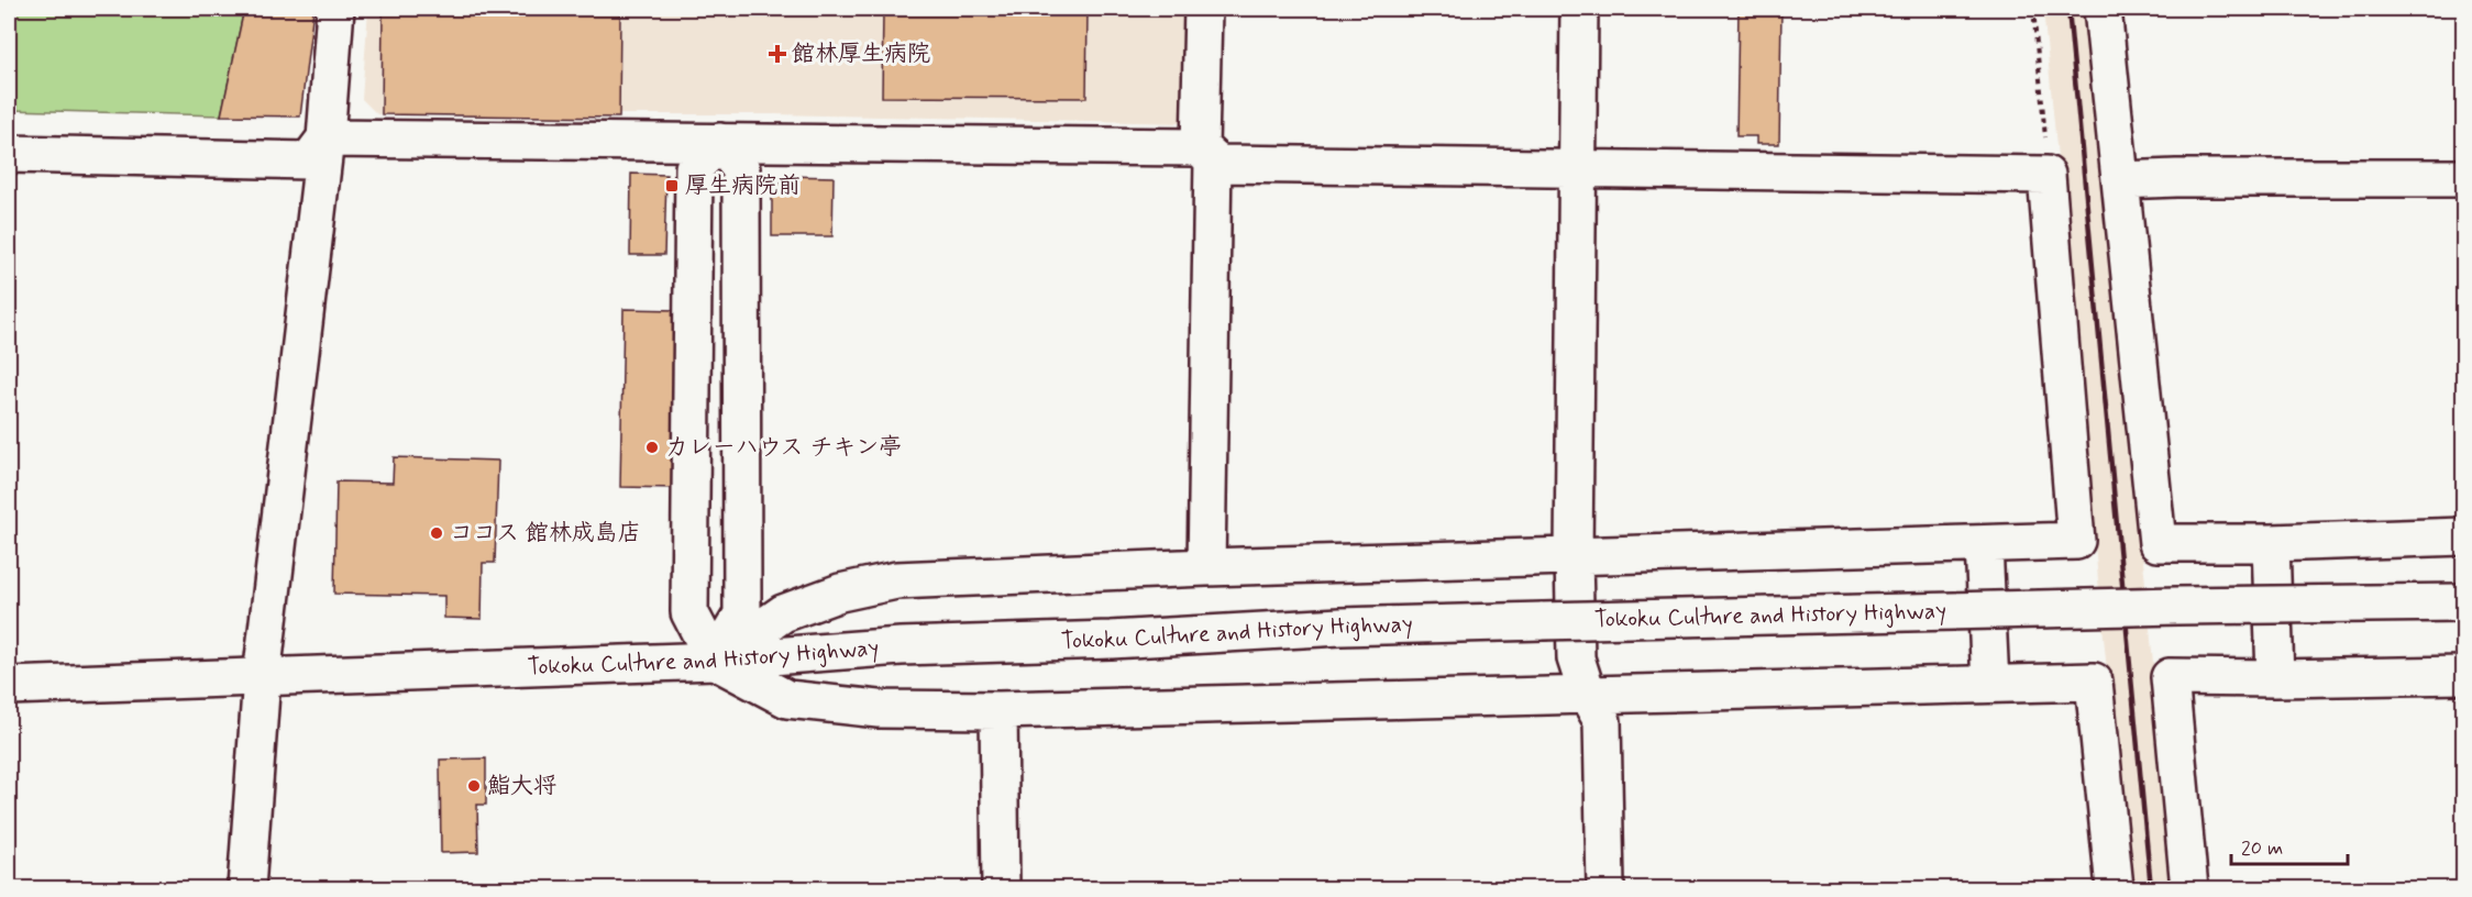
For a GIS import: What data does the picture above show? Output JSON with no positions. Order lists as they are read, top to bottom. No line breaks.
{"streets":{"main road":["Tokoku Culture and History Highway"]},"places":{"health":["館林厚生病院"],"transit":["厚生病院前"],"other":["カレーハウス チキン亭","ココス 館林成島店","鮨大将"]},"scale_bar":"20 m"}
